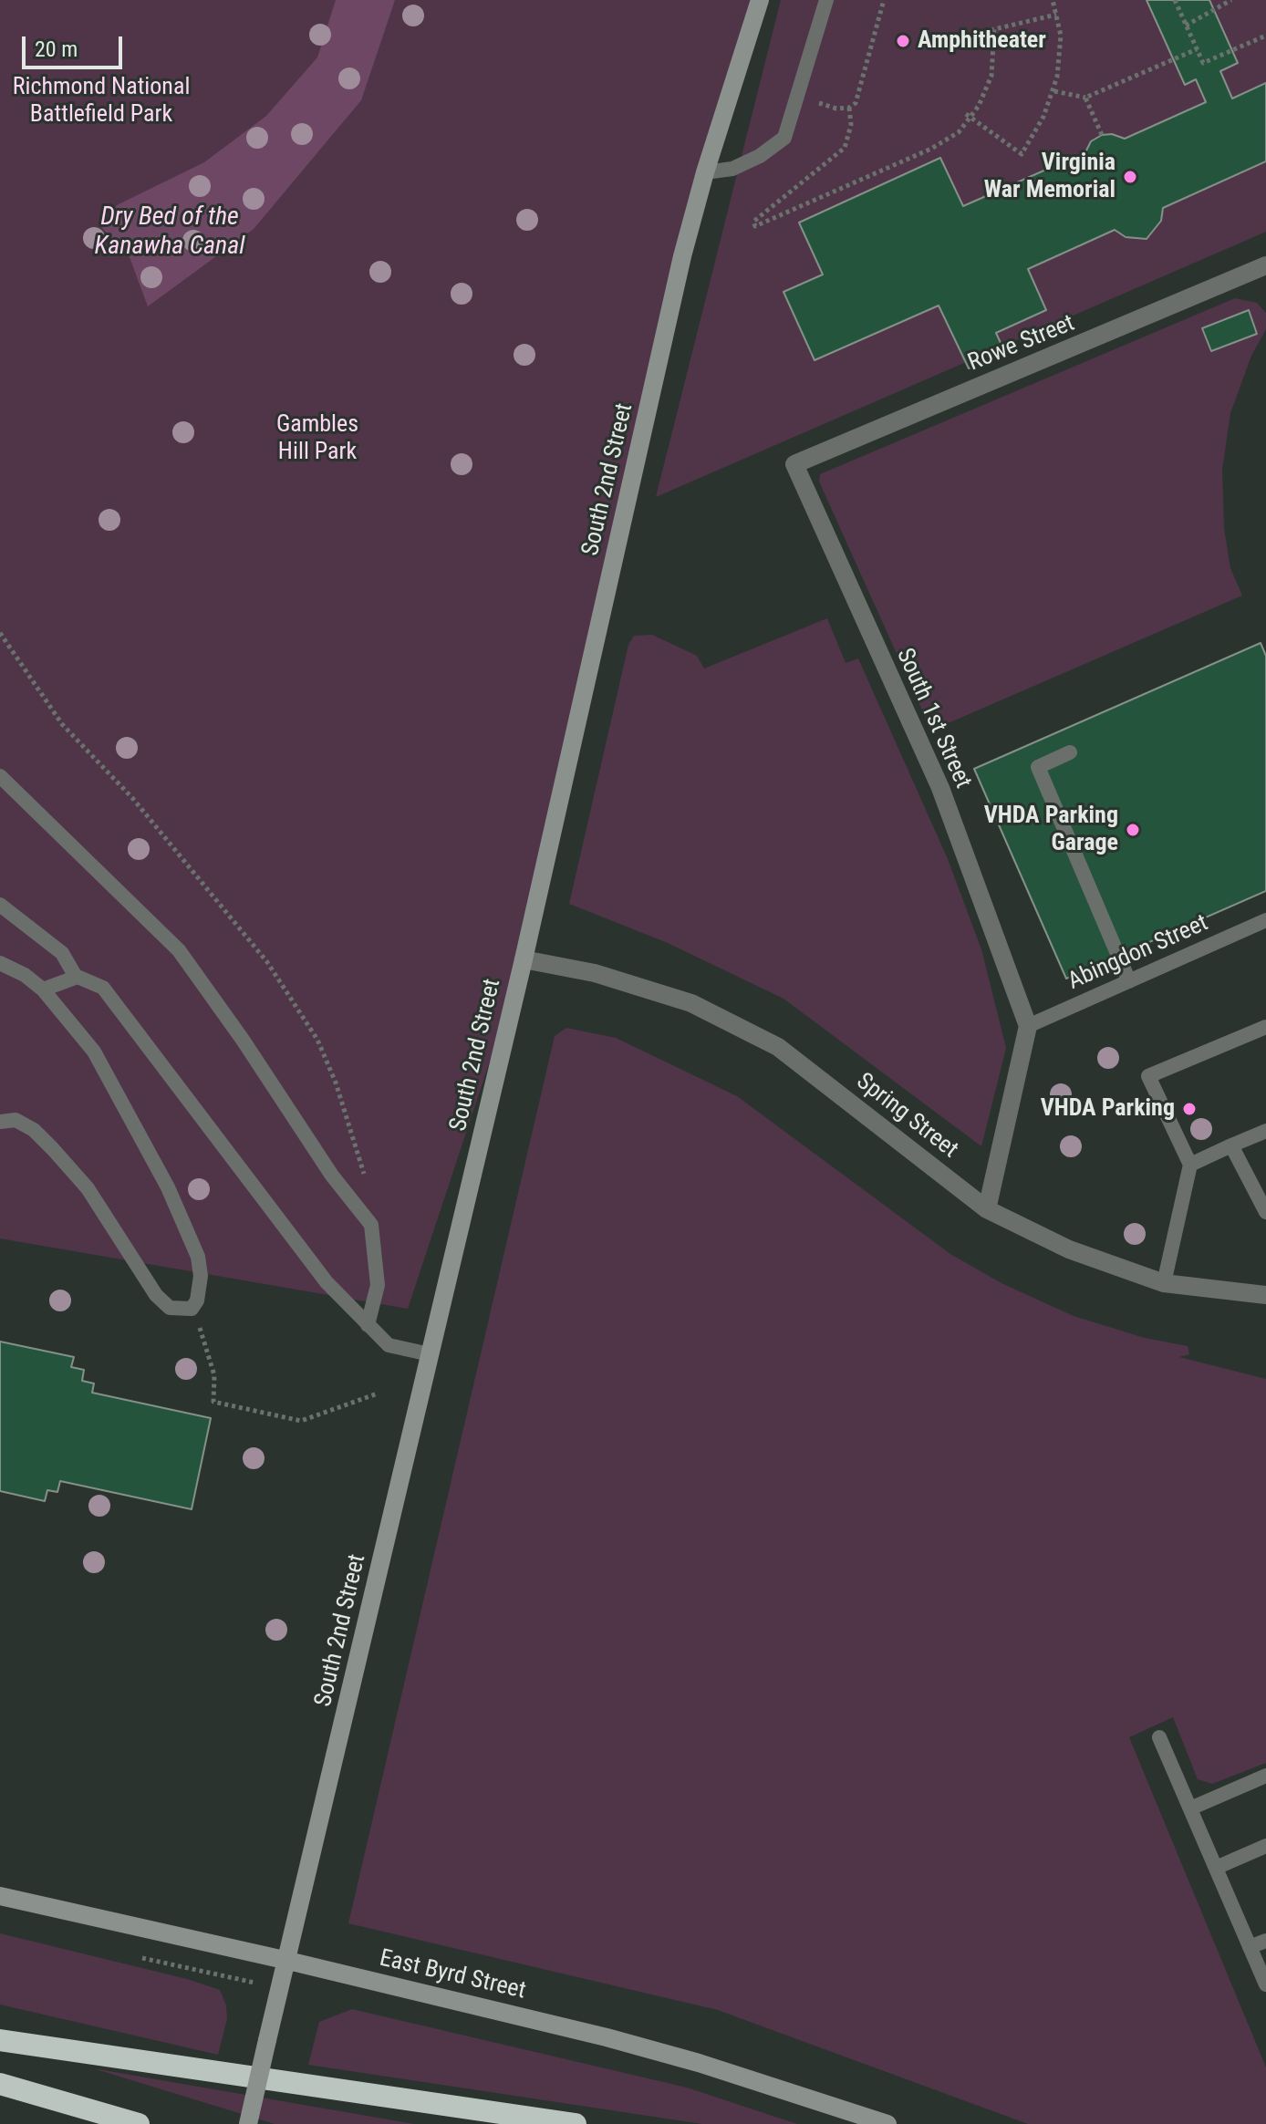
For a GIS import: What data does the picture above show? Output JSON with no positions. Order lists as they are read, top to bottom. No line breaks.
{"streets":{"street":["Rowe Street","South 2nd Street","South 1st Street","Spring Street","East Byrd Street"],"lane":["Abingdon Street"]},"crossings":[["Rowe Street","South 1st Street"],["South 2nd Street","Spring Street"],["South 2nd Street","East Byrd Street"],["South 1st Street","Abingdon Street"]],"water":["Dry Bed of the Kanawha Canal"],"parks":["Richmond National Battlefield Park","Gambles Hill Park"],"places":["Amphitheater","Virginia War Memorial","VHDA Parking Garage","VHDA Parking"],"scale_bar":"20 m"}
